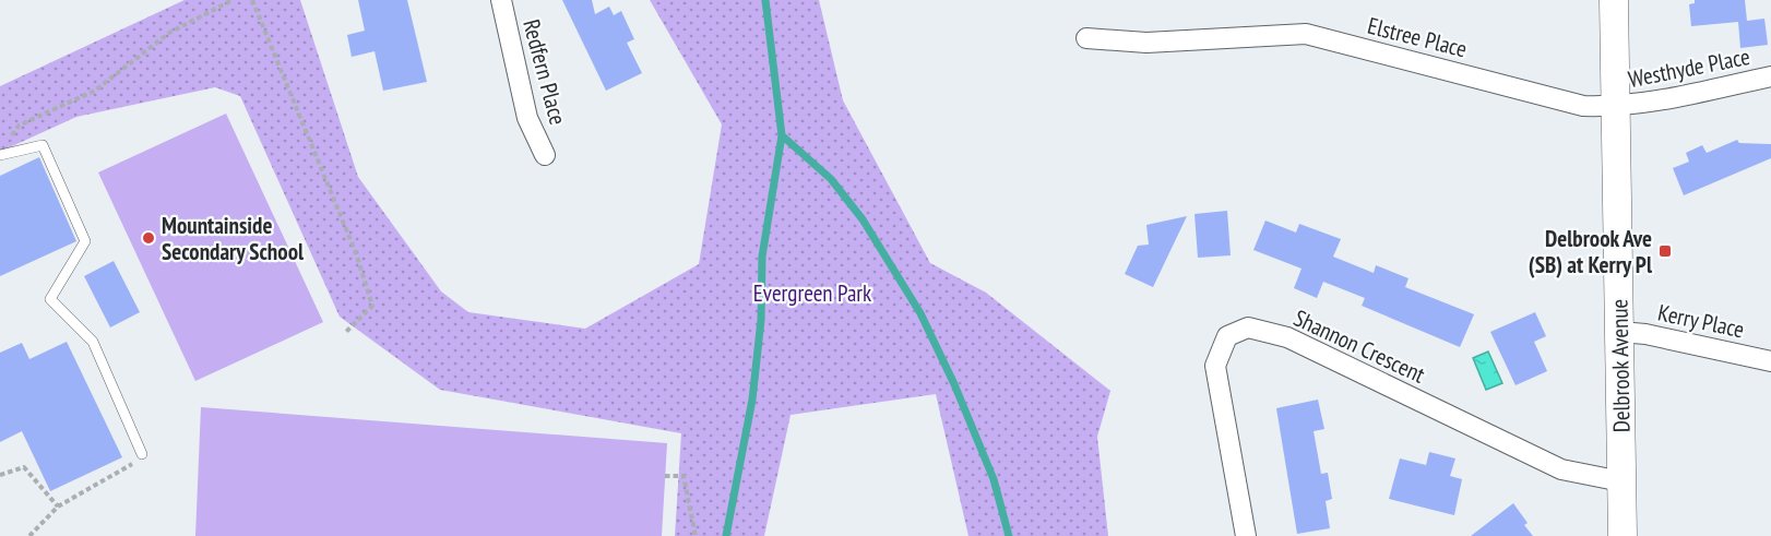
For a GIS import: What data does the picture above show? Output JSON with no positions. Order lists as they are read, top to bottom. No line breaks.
{"streets":{"street":["Elstree Place","Westhyde Place","Redfern Place","Kerry Place","Shannon Crescent","Delbrook Avenue"]},"crossings":[["Elstree Place","Westhyde Place"],["Elstree Place","Delbrook Avenue"],["Westhyde Place","Delbrook Avenue"],["Kerry Place","Delbrook Avenue"],["Shannon Crescent","Delbrook Avenue"]],"parks":["Evergreen Park"],"places":{"other":["Mountainside Secondary School"],"transit":["Delbrook Ave (SB) at Kerry Pl"]}}
